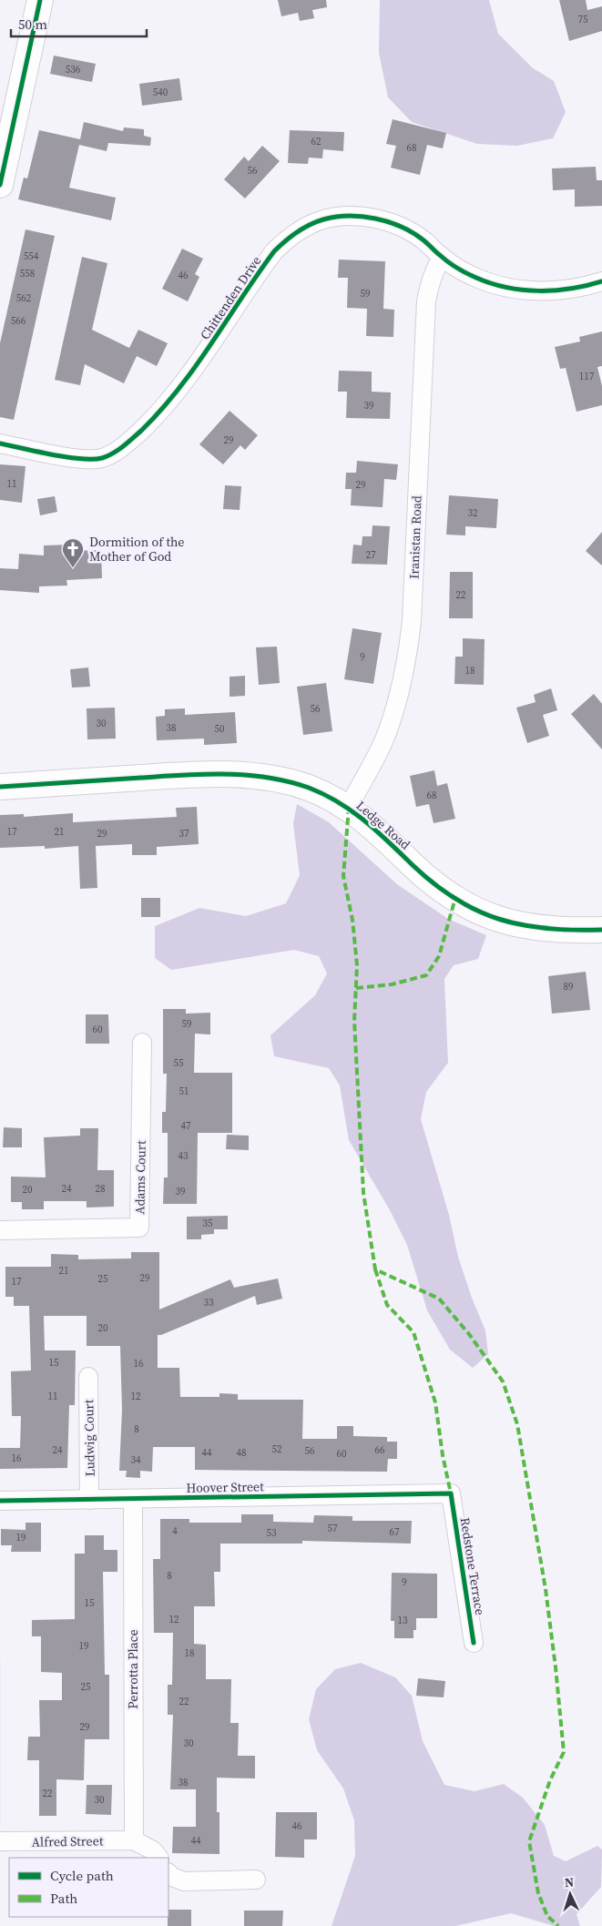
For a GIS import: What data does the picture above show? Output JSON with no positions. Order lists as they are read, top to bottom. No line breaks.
{"streets":{"street":["Chittenden Drive","Iranistan Road","Ledge Road","Adams Court","Ludwig Court","Hoover Street","Redstone Terrace","Perrotta Place","Alfred Street"]},"crossings":[["Chittenden Drive","Iranistan Road"],["Iranistan Road","Ledge Road"],["Ludwig Court","Hoover Street"],["Hoover Street","Redstone Terrace"],["Hoover Street","Perrotta Place"],["Perrotta Place","Alfred Street"]],"places":{"church":["Dormition of the Mother of God"]},"house_numbers":["75","536","540","62","68","56","554","558","46","59","562","566","117","39","29","11","29","32","27","22","9","18","56","30","38","50","68","17","21","29","37","89","59","60","55","51","47","43","24","28","20","39","35","21","29","25","17","33","20","15","16","11","12","8","52","24","66","56","44","48","60","16","34","57","4","67","53","19","8","9","15","12","13","19","18","25","22","29","30","38","22","30","46","44"],"legend":["Cycle path","Path"],"scale_bar":"50 m","north":"top"}
